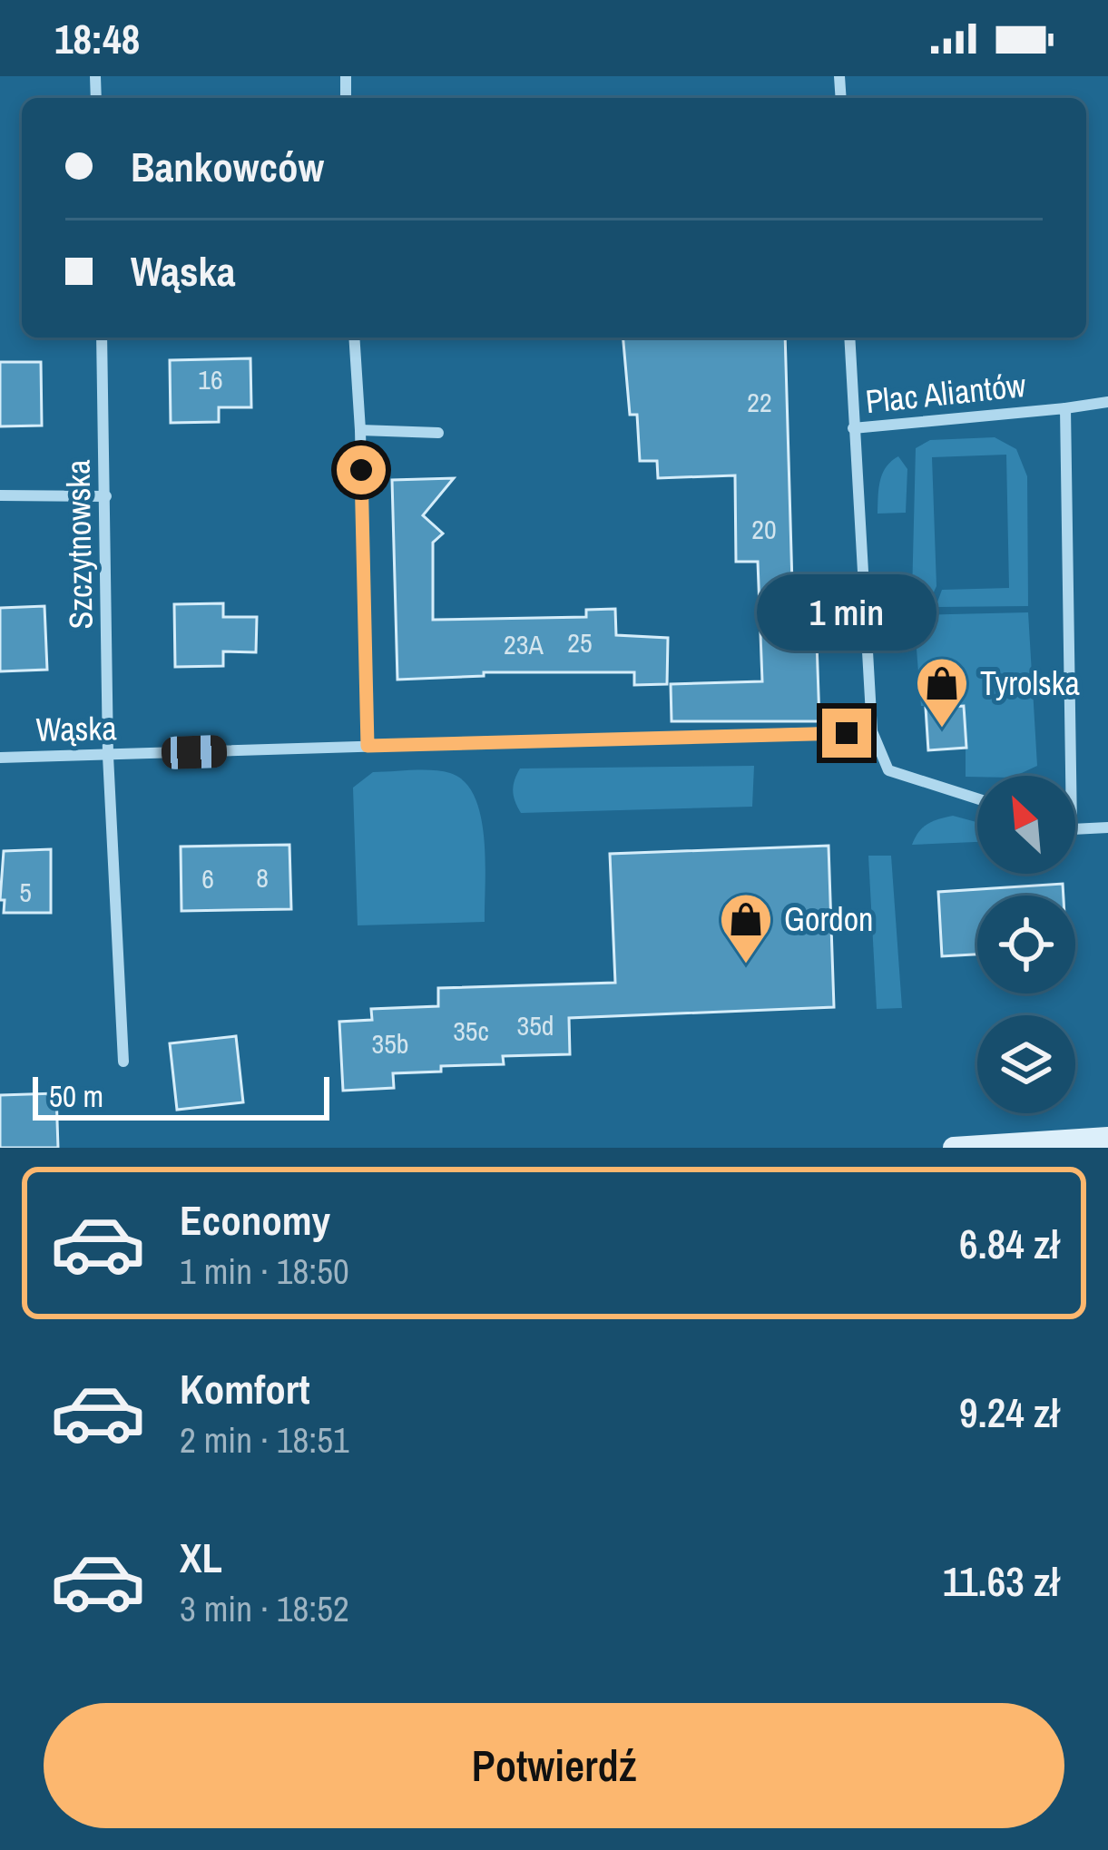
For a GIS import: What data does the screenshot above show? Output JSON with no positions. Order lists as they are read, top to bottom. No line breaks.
{"streets":{"street":["Plac Aliantów","Szczytnowska","Wąska"]},"crossings":[["Plac Aliantów","Wąska"],["Szczytnowska","Wąska"]],"places":{"shop":["Tyrolska","Gordon"]},"house_numbers":["16","22","20","25","23A","8","6","5","35d","35c","35b"],"scale_bar":"50 m","north":"top left","page":{"status":"18:48","banner":["Bankowców","Wąska"],"bubble":"1 min","scale":"50 m","list":[{"name":"Economy","note":"1 min · 18:50","value":"6.84 zł"},{"name":"Komfort","note":"2 min · 18:51","value":"9.24 zł"},{"name":"XL","note":"3 min · 18:52","value":"11.63 zł"}],"buttons":"Potwierdź"}}
